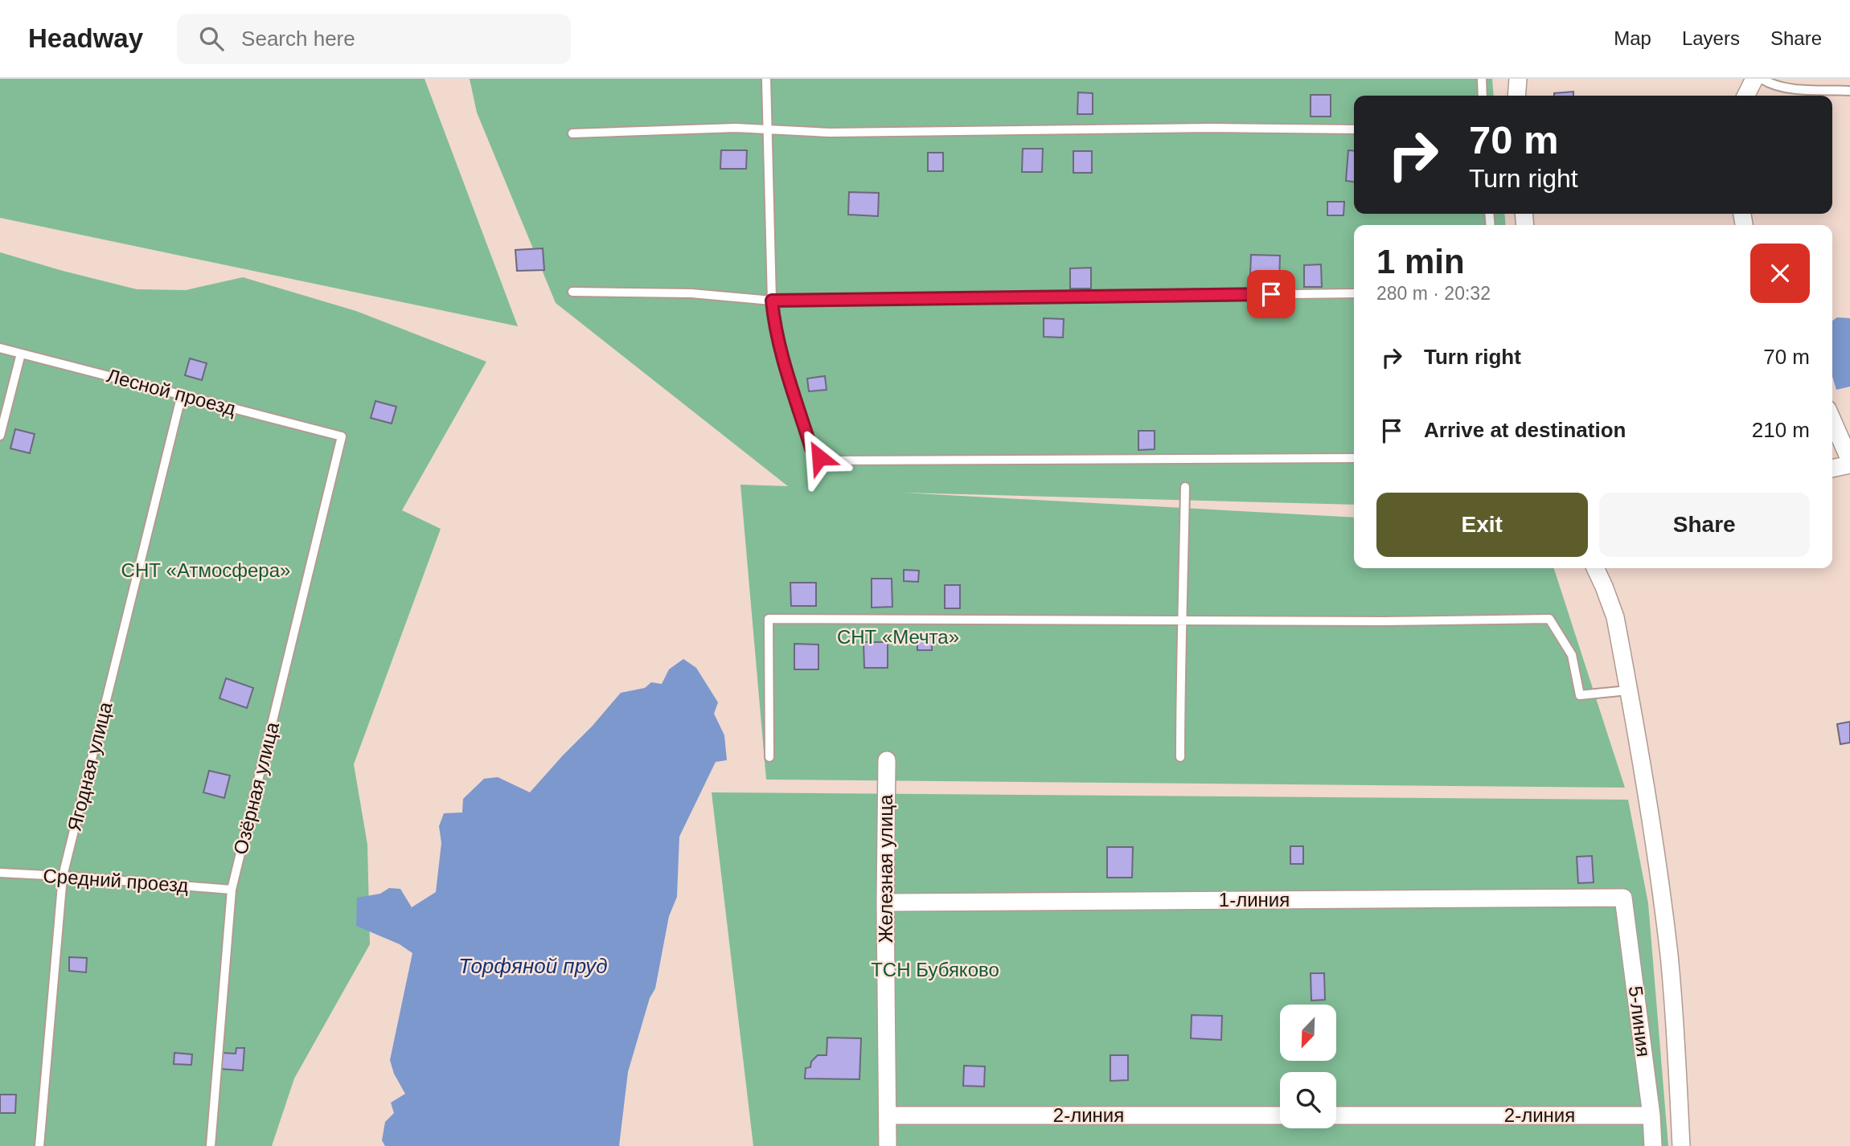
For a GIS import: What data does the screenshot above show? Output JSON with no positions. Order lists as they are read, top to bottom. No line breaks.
{"streets":{"street":["Железная улица","1-линия","5-линия","2-линия"],"lane":["Лесной проезд","Ягодная улица","Озёрная улица","Средний проезд"]},"crossings":[["Лесной проезд","Ягодная улица"],["Лесной проезд","Озёрная улица"],["Ягодная улица","Средний проезд"],["Озёрная улица","Средний проезд"],["Железная улица","1-линия"],["Железная улица","2-линия"],["1-линия","5-линия"],["5-линия","2-линия"]],"water":["Торфяной пруд"],"parks":["СНТ «Атмосфера»","СНТ «Мечта»","ТСН Бубяково"],"north":"bottom left","page":{"header":"Headway","search":"Search here","nav":["Map","Layers","Share"],"turn":["70 m","Turn right"],"heading":["1 min","280 m · 20:32"],"list":[{"name":"Turn right","value":"70 m"},{"name":"Arrive at destination","value":"210 m"}],"buttons":["Exit","Share"]}}
